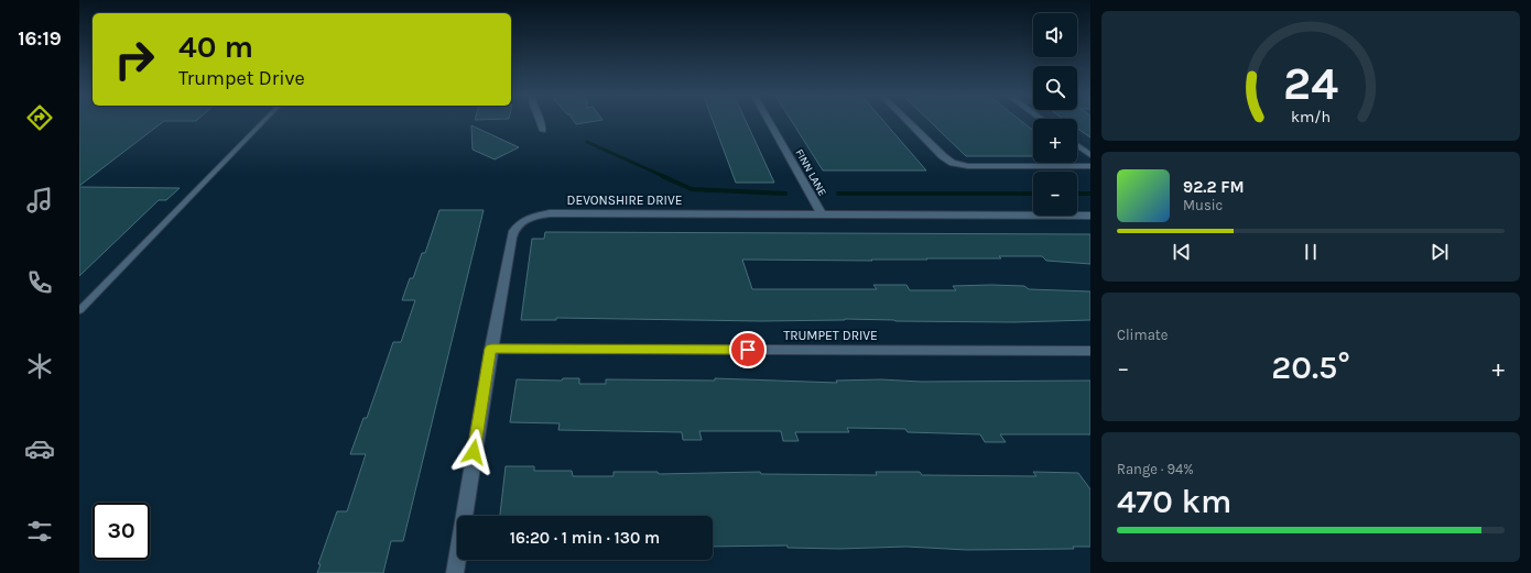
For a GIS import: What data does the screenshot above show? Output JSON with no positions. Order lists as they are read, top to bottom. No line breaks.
{"streets":{"street":["FINN LANE","DEVONSHIRE DRIVE","TRUMPET DRIVE"]},"crossings":[["FINN LANE","DEVONSHIRE DRIVE"],["DEVONSHIRE DRIVE","TRUMPET DRIVE"]],"page":{"tabs":"16:19","map_buttons":["+","−"],"turn":["40 m","Trumpet Drive"],"song":["92.2 FM","Music"],"tile":["Climate",["Range · 94%","470 km"]],"heat":["−","20.5°","+"],"limit":"30","trip":"16:20 · 1 min · 130 m","gauge":["24","km/h"]}}
